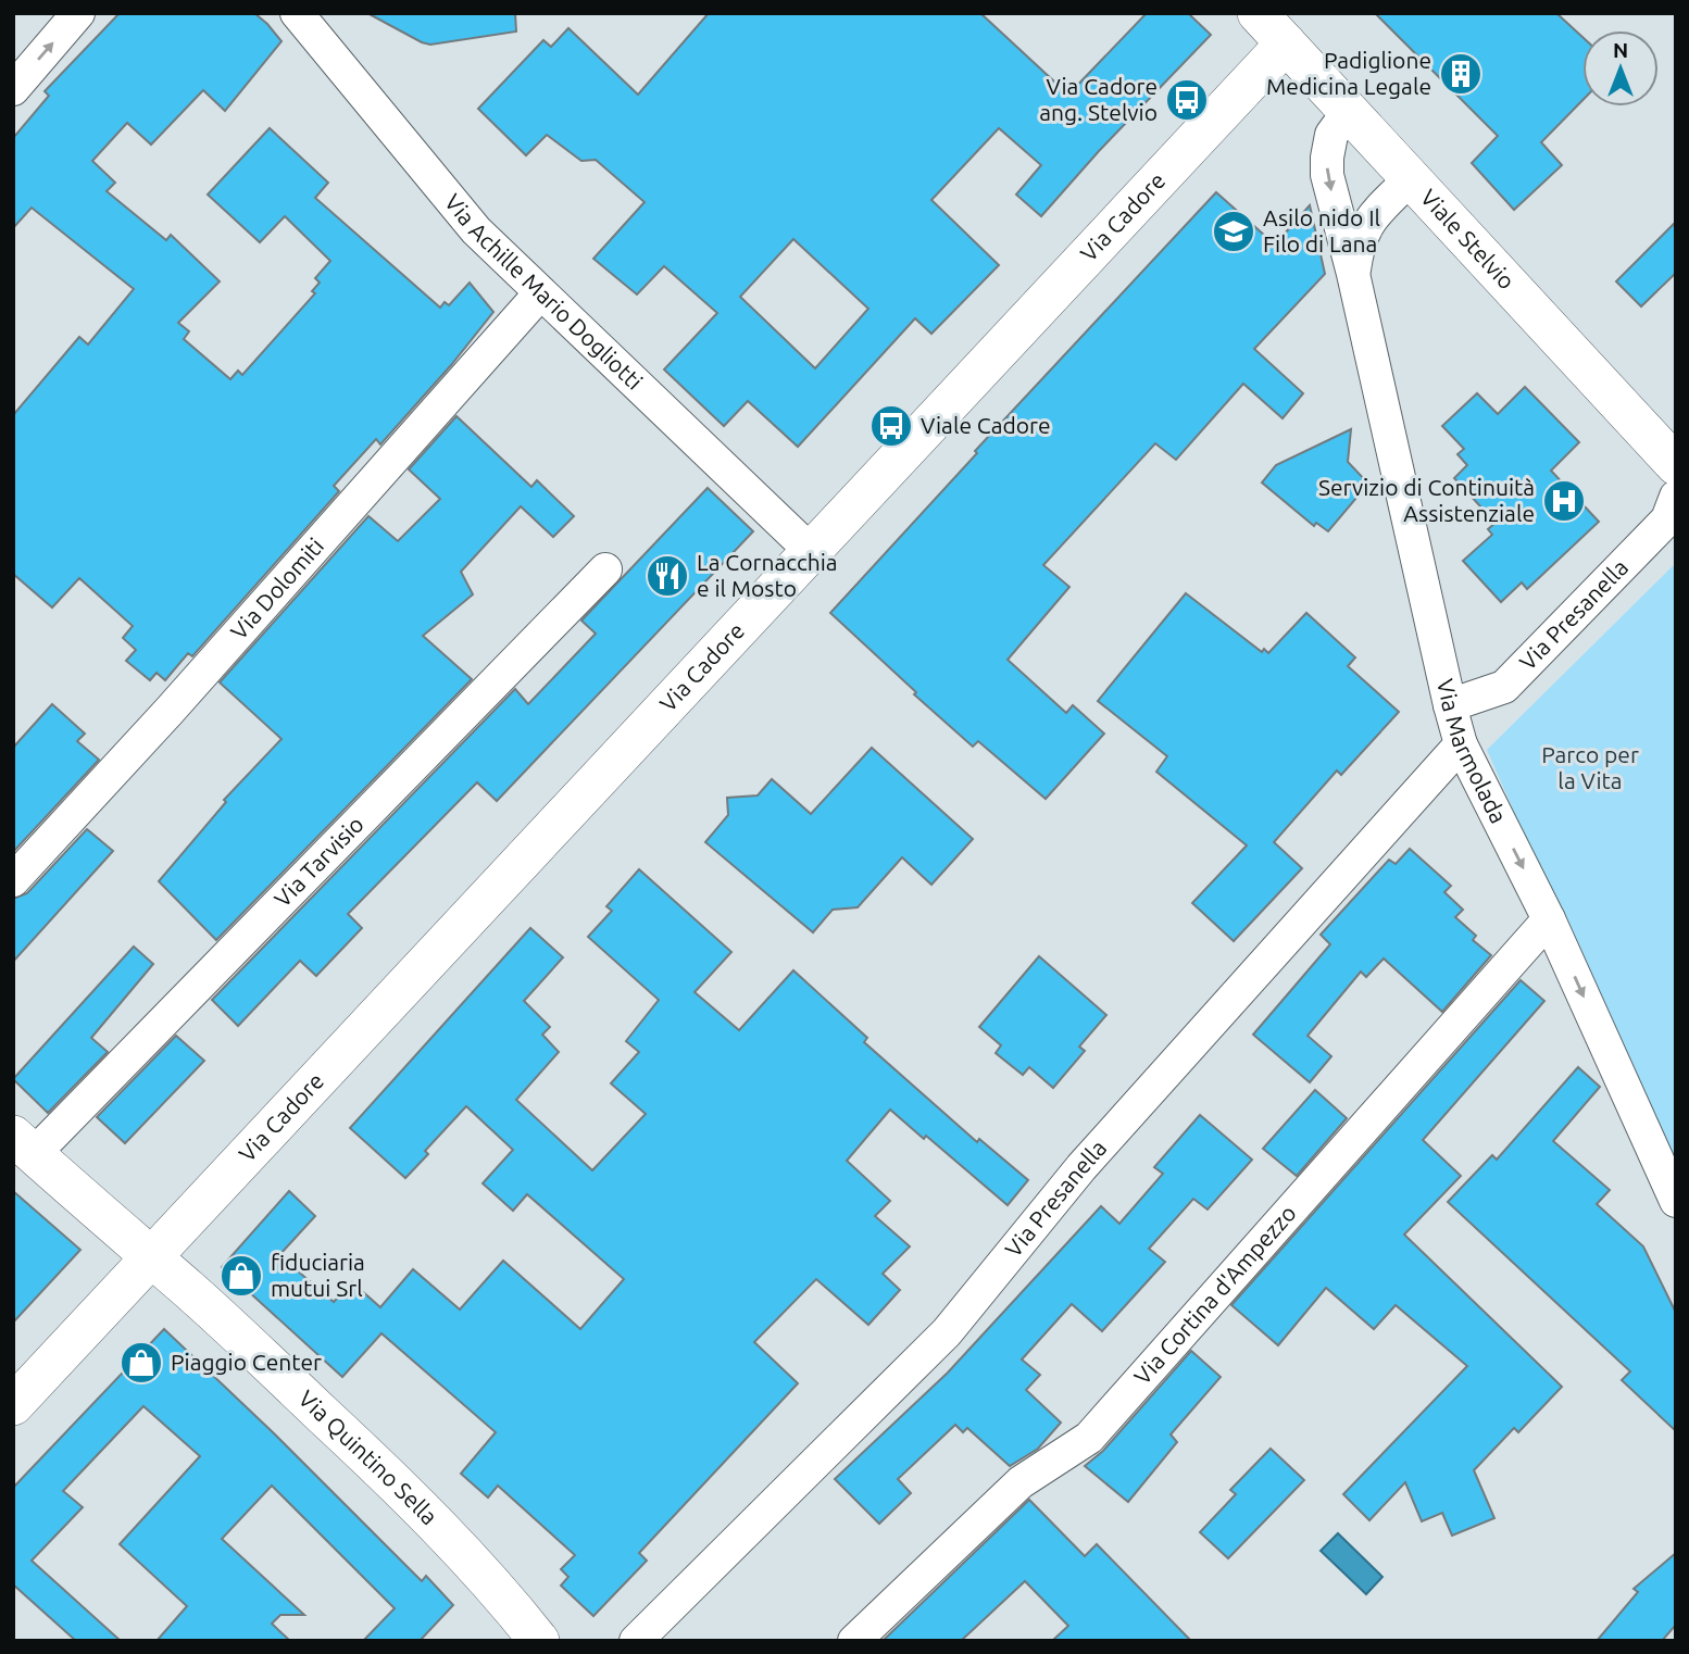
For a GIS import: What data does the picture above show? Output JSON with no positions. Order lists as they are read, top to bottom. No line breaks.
{"streets":{"street":["Via Cadore","Viale Stelvio","Via Achille Mario Dogliotti","Via Dolomiti","Via Presanella","Via Marmolada","Via Tarvisio","Via Cortina d'Ampezzo","Via Quintino Sella"]},"crossings":[["Via Cadore","Viale Stelvio"],["Via Cadore","Via Achille Mario Dogliotti"],["Via Cadore","Via Quintino Sella"],["Viale Stelvio","Via Marmolada"],["Via Achille Mario Dogliotti","Via Dolomiti"],["Via Presanella","Via Marmolada"],["Via Marmolada","Via Cortina d'Ampezzo"],["Via Tarvisio","Via Quintino Sella"]],"one_way":["Via Marmolada"],"parks":["Parco per la Vita"],"places":{"building":["Padiglione Medicina Legale"],"bus stop":["Via Cadore ang. Stelvio","Viale Cadore"],"school or university":["Asilo nido Il Filo di Lana"],"hospital":["Servizio di Continuità Assistenziale"],"restaurant":["La Cornacchia e il Mosto"],"shop":["fiduciaria mutui Srl","Piaggio Center"]},"north":"top"}
